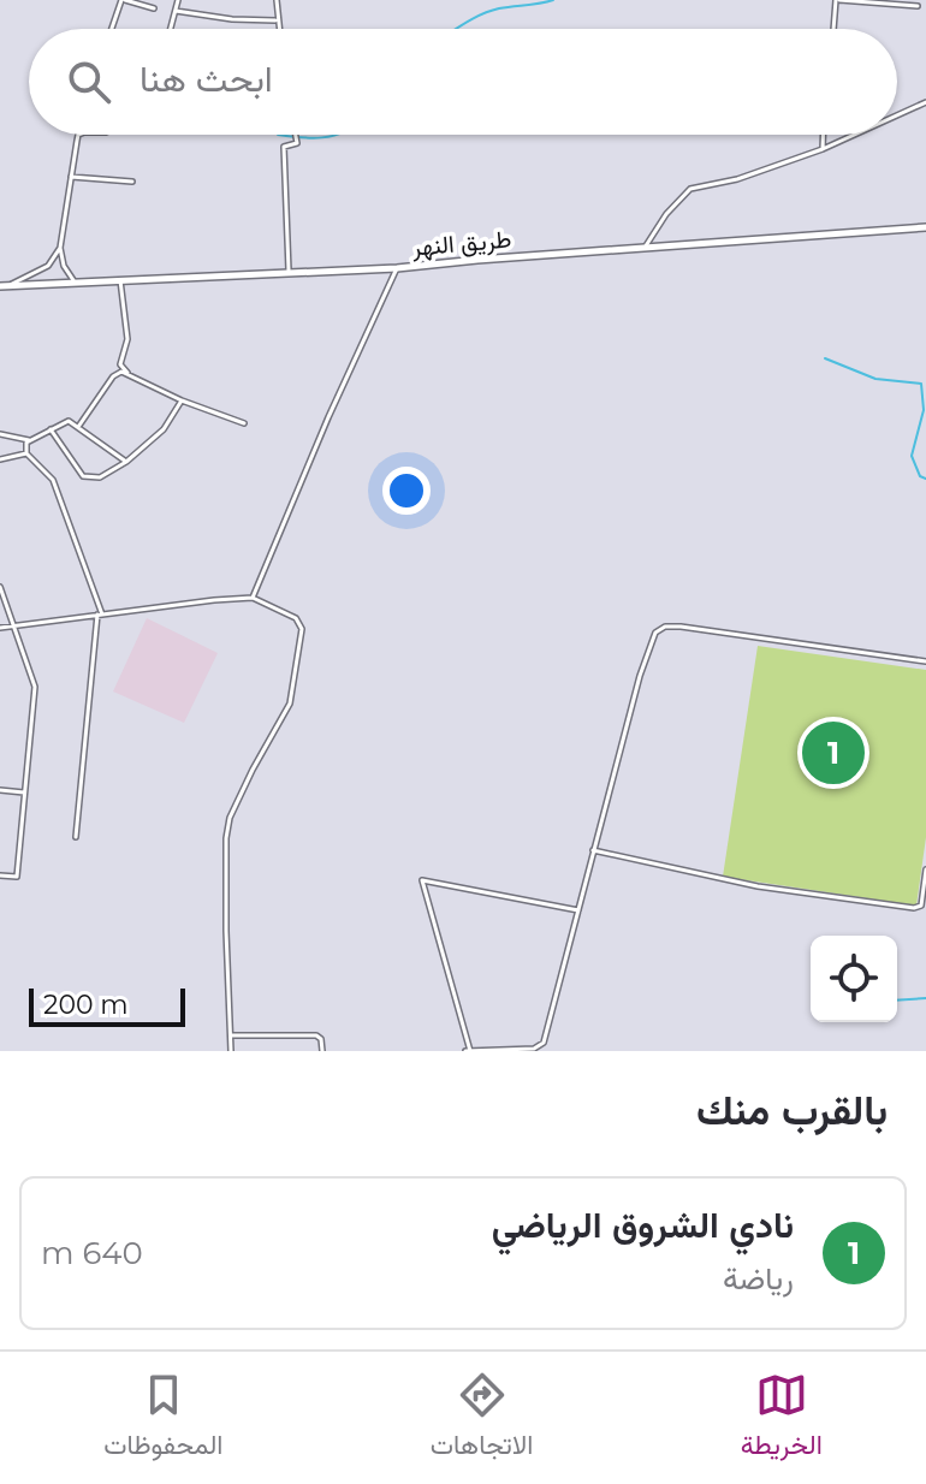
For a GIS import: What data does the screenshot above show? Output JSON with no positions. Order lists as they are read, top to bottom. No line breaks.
{"streets":{"main road":["طريق النهر"]},"scale_bar":"200 m","page":{"search":"ابحث هنا","pins":"1","scale":"200 m","heading":"بالقرب منك","list":[{"mark":"1","name":"نادي الشروق الرياضي","note":"رياضة","value":"640 m"}],"nav":["الخريطة","الاتجاهات","المحفوظات"]}}
